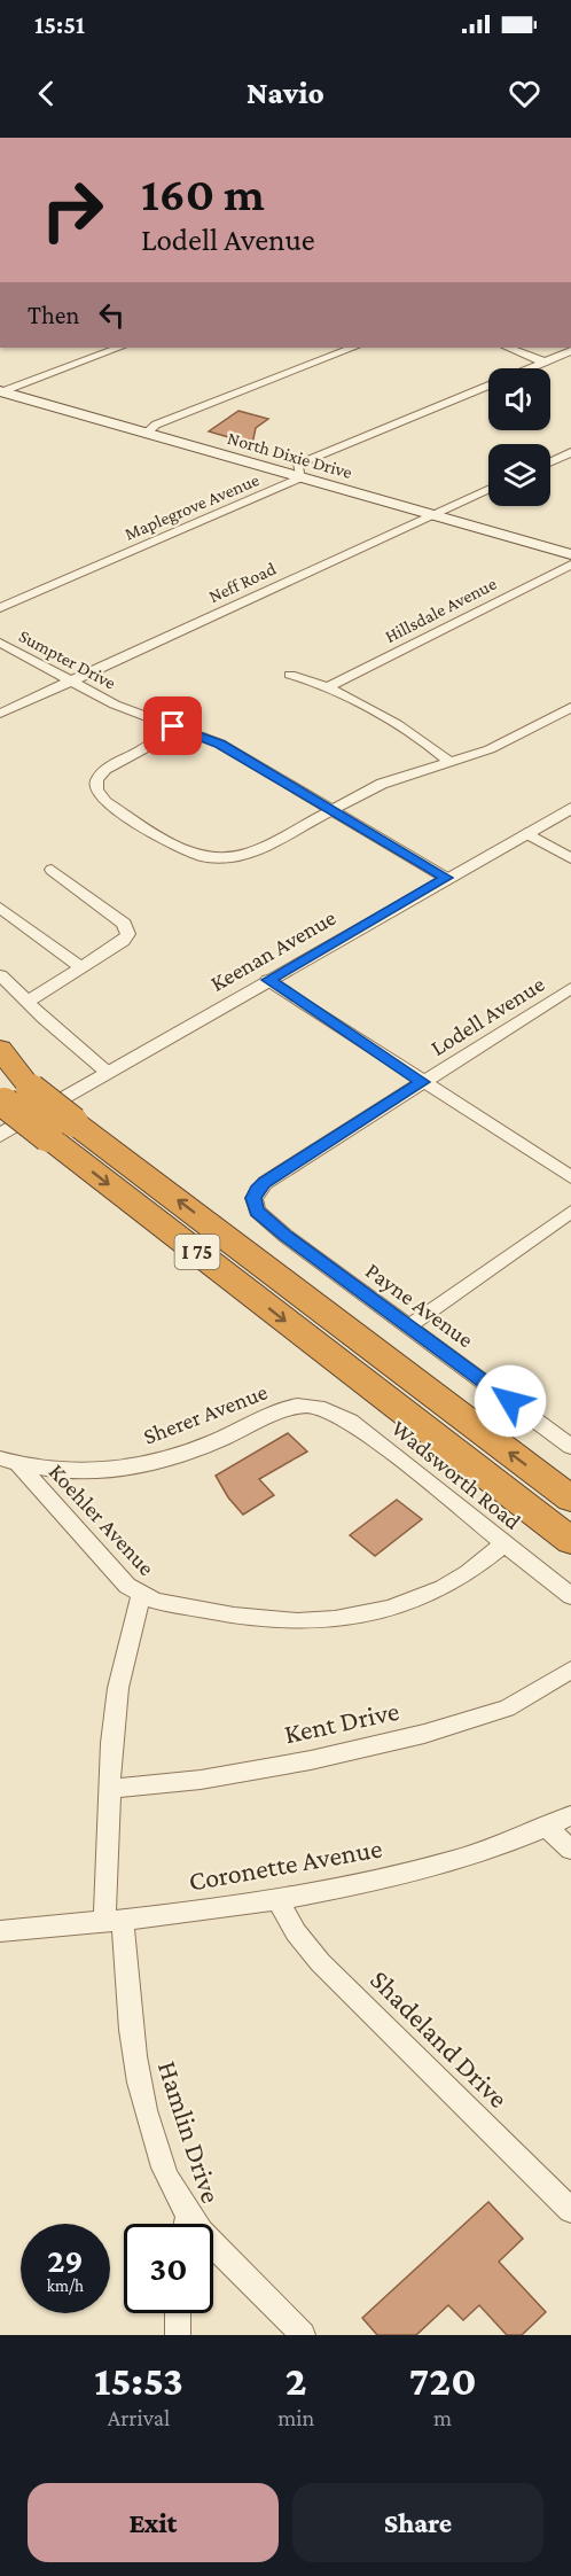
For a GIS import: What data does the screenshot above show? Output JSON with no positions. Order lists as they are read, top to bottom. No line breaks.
{"streets":{"highway":["I 75"],"main road":["North Dixie Drive"],"street":["Maplegrove Avenue","Neff Road","Hillsdale Avenue","Sumpter Drive","Keenan Avenue","Lodell Avenue","Payne Avenue","Sherer Avenue","Wadsworth Road","Koehler Avenue","Kent Drive","Coronette Avenue","Shadeland Drive","Hamlin Drive"]},"crossings":[["North Dixie Drive","Maplegrove Avenue"],["North Dixie Drive","Neff Road"],["Neff Road","Sumpter Drive"],["Sumpter Drive","Keenan Avenue"],["Lodell Avenue","Payne Avenue"],["Sherer Avenue","Wadsworth Road"],["Sherer Avenue","Koehler Avenue"],["Wadsworth Road","Koehler Avenue"],["Koehler Avenue","Hamlin Drive"],["Kent Drive","Hamlin Drive"],["Coronette Avenue","Shadeland Drive"],["Coronette Avenue","Hamlin Drive"]],"page":{"status":"15:51","header":"Navio","turn":["160 m","Lodell Avenue"],"then":"Then","speed":"29 km/h","limit":"30","eta":["15:53","Arrival","2","min","720","m"],"buttons":["Exit","Share"]}}
